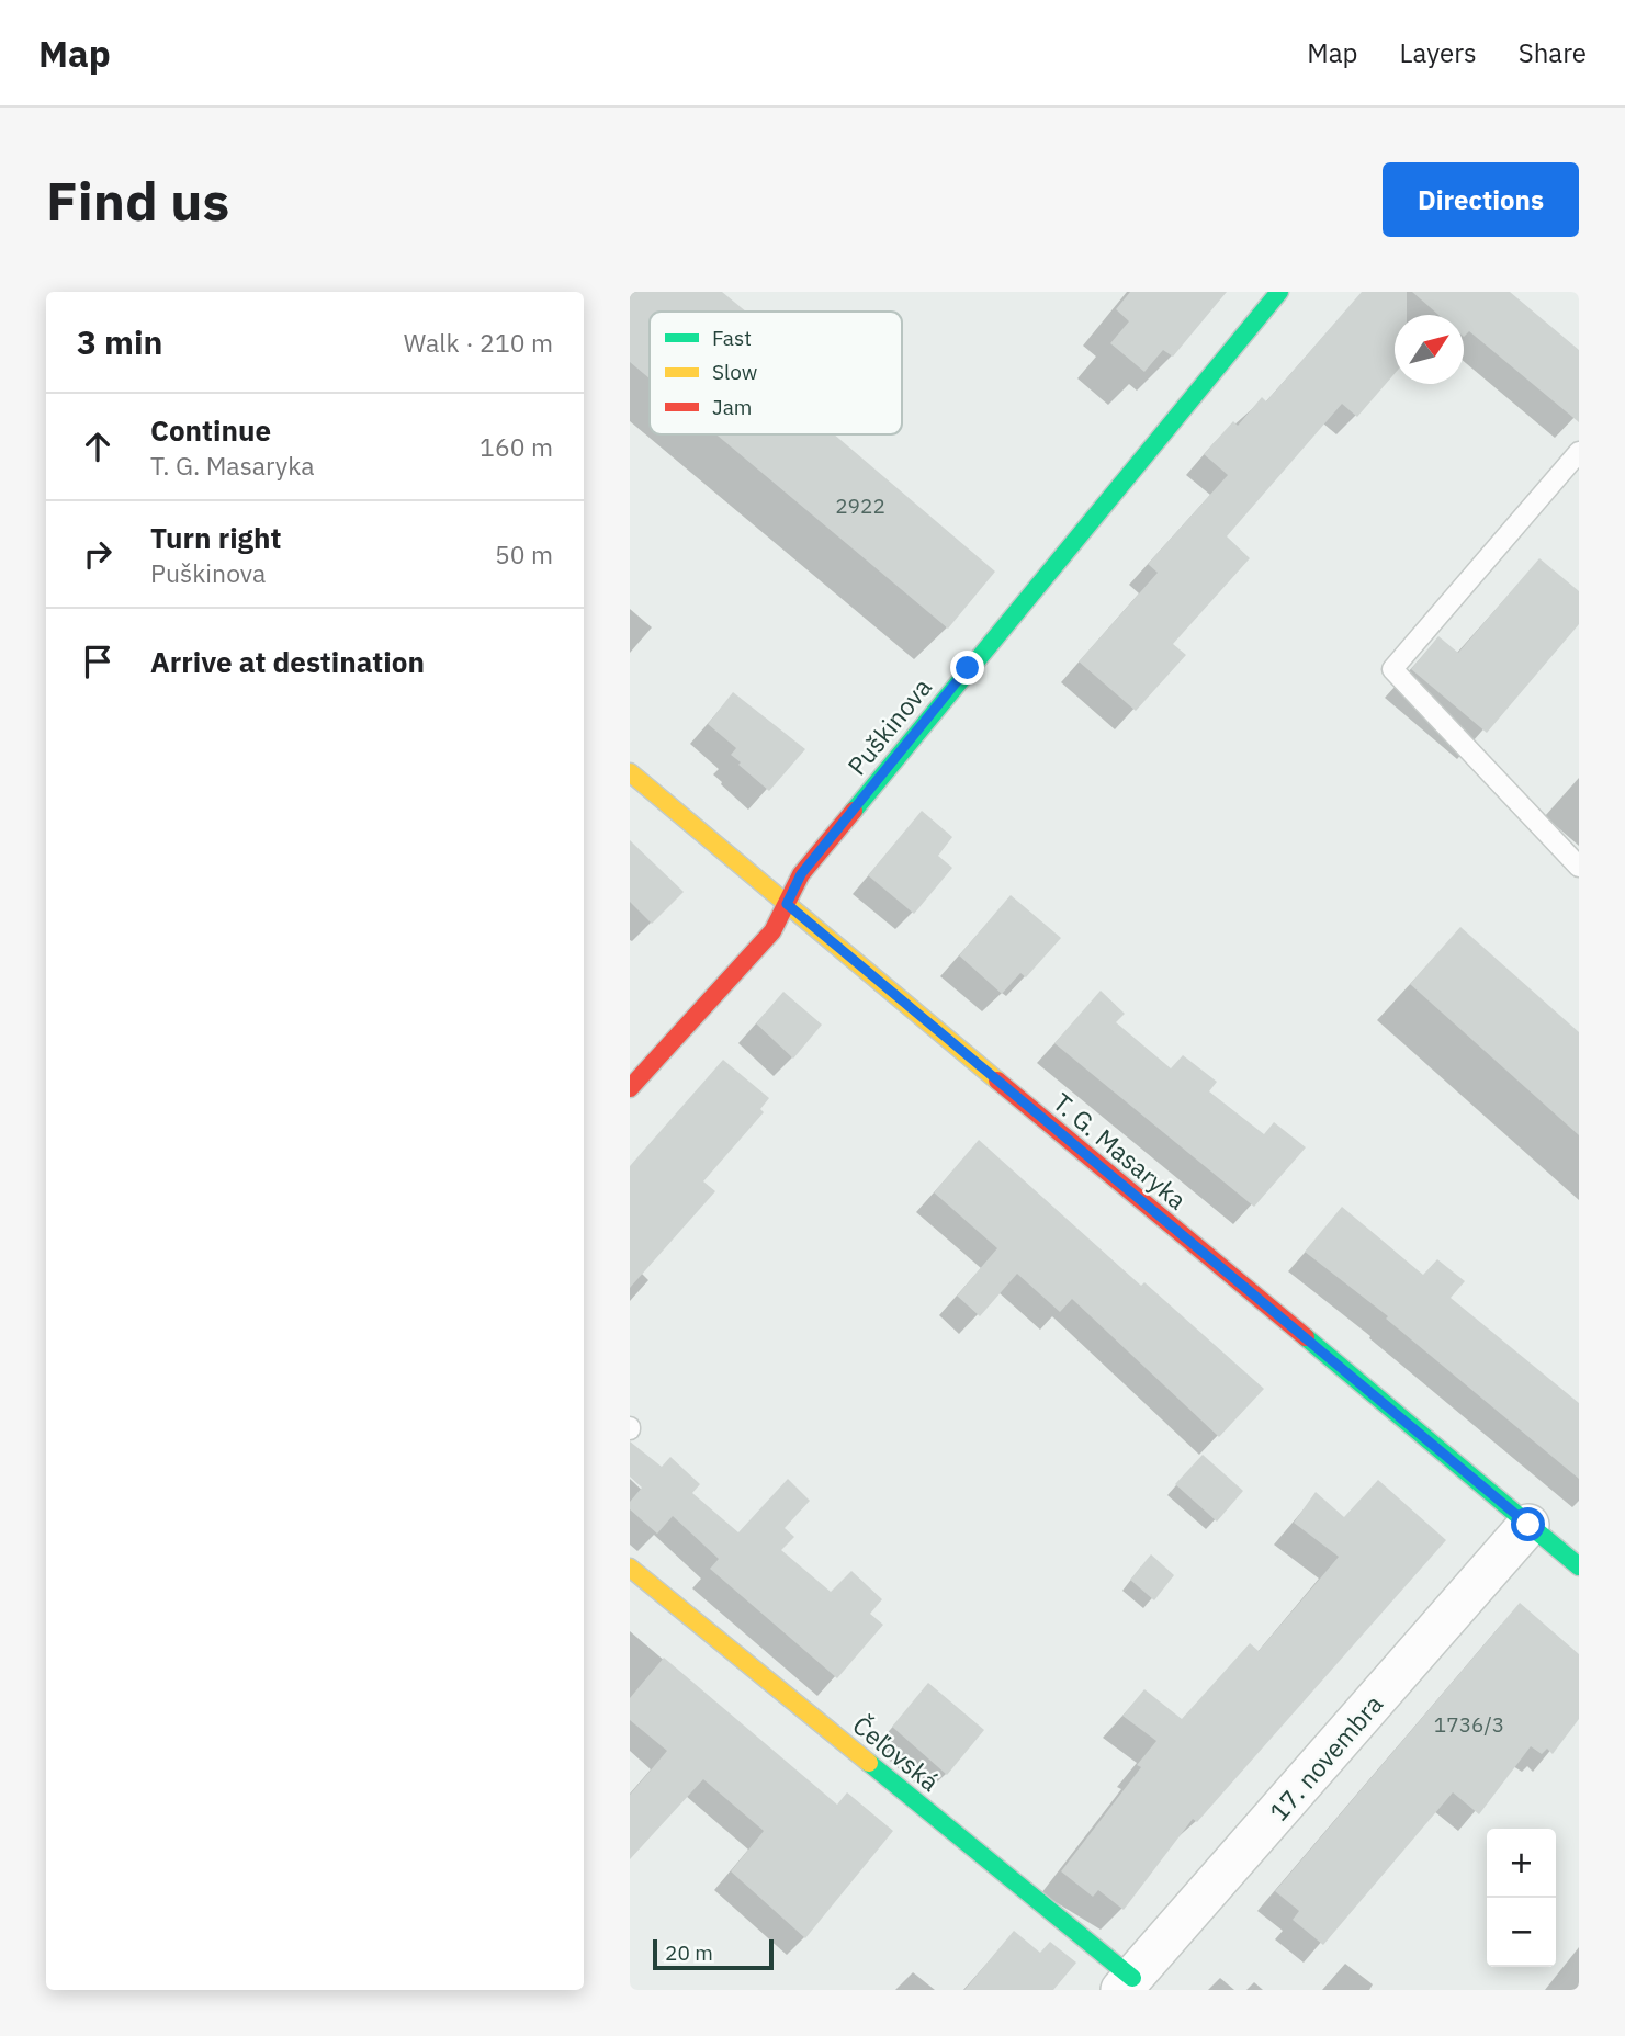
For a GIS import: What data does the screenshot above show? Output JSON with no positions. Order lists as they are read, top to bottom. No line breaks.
{"streets":{"street":["Puškinova","T. G. Masaryka","Čeľovská","17. novembra"]},"crossings":[["Puškinova","T. G. Masaryka"],["T. G. Masaryka","17. novembra"],["Čeľovská","17. novembra"]],"house_numbers":["2922","1736/3"],"legend":["Fast","Slow","Jam"],"scale_bar":"20 m","north":"top right","page":{"header":"Map","nav":["Map","Layers","Share"],"buttons":"Directions","title":"Find us","heading":["3 min","Walk · 210 m"],"list":[["Continue","T. G. Masaryka","160 m"],["Turn right","Puškinova","50 m"],"Arrive at destination"],"map_buttons":["+","−"],"scale":"20 m"}}
